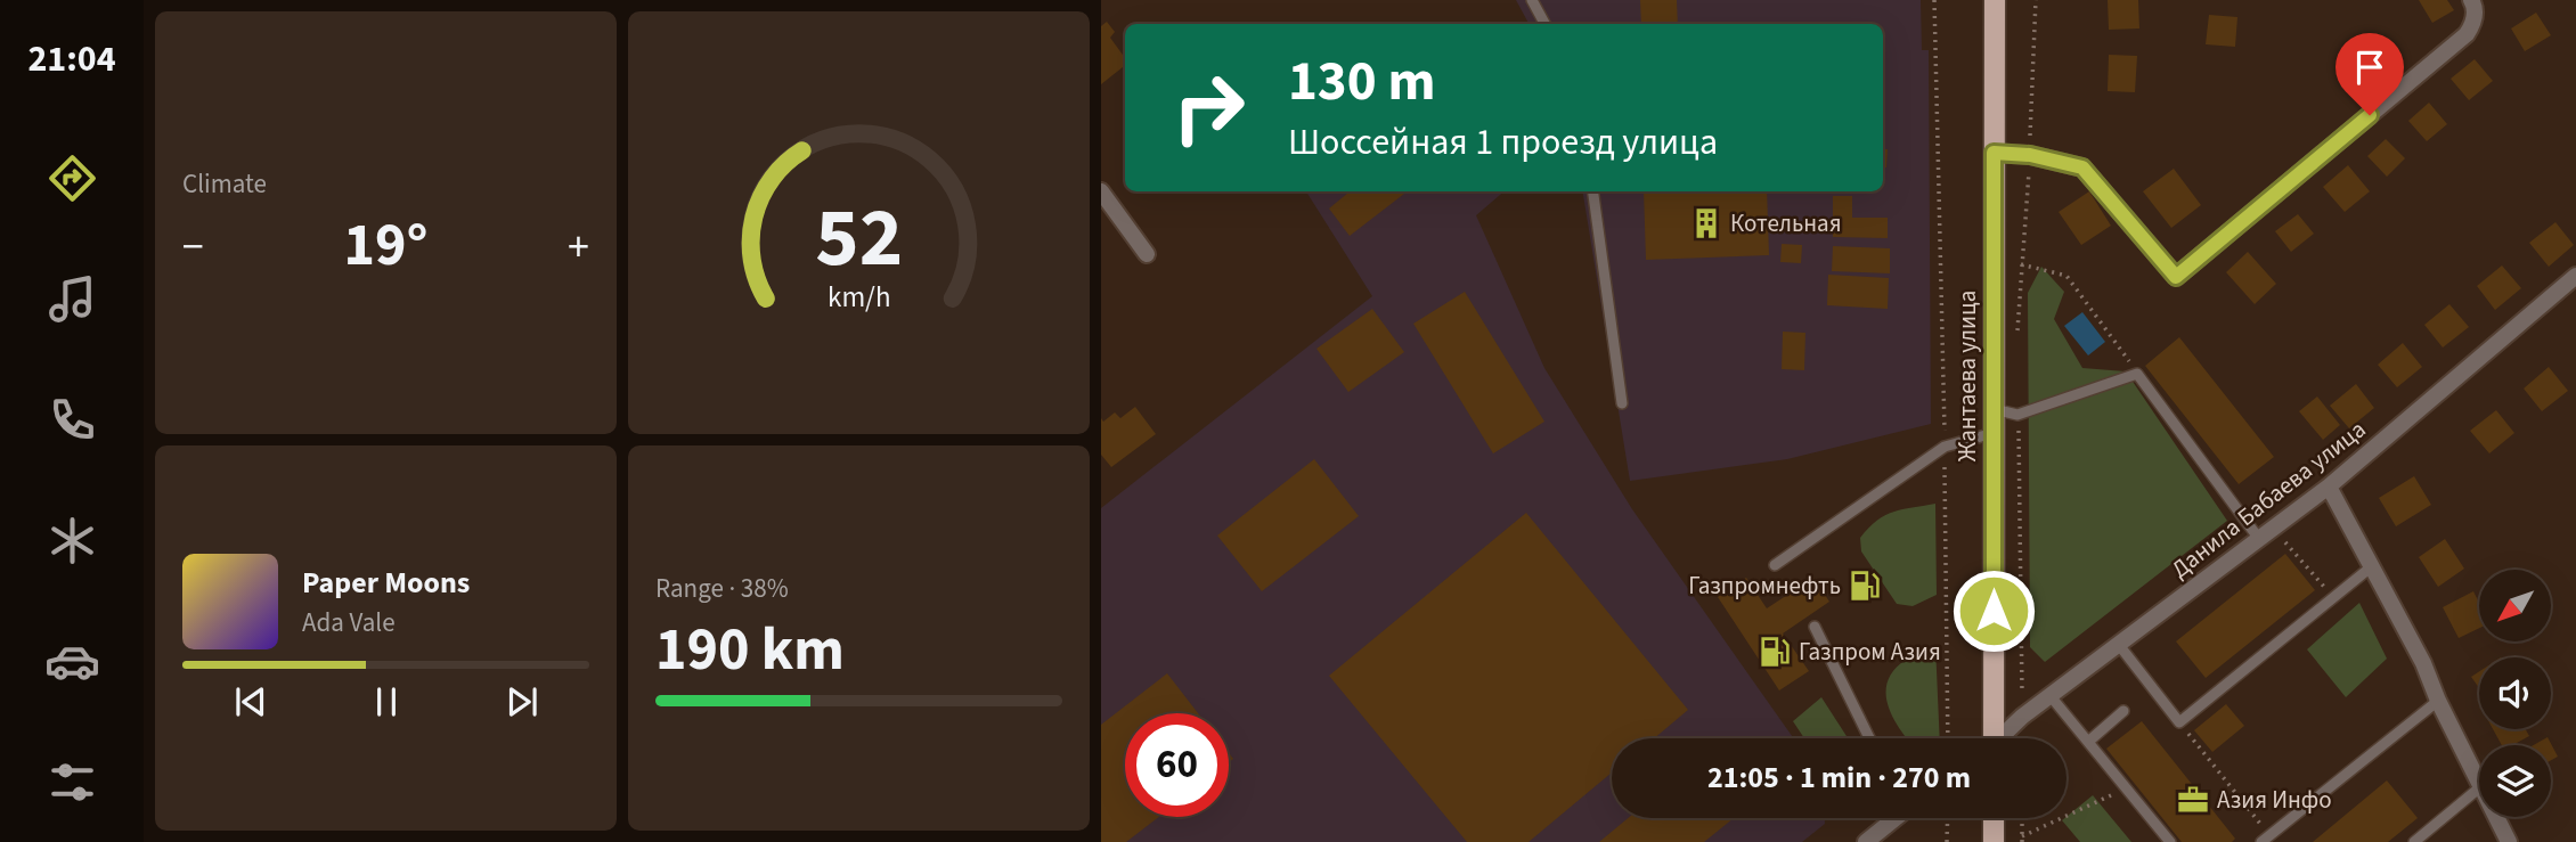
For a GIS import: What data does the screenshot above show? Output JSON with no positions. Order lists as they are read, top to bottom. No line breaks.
{"streets":{"main road":["Жантаева улица"],"street":["Данила Бабаева улица"]},"places":{"building":["Котельная"],"fuel station":["Газпромнефть","Газпром Азия"],"office":["Азия Инфо"]},"north":"bottom left","page":{"tabs":"21:04","tile":["Climate",["Range · 38%","190 km"]],"turn":["130 m","Шоссейная 1 проезд улица"],"heat":["−","19°","+"],"song":["Paper Moons","Ada Vale"],"limit":"60","trip":"21:05 · 1 min · 270 m","gauge":["52","km/h"]}}
